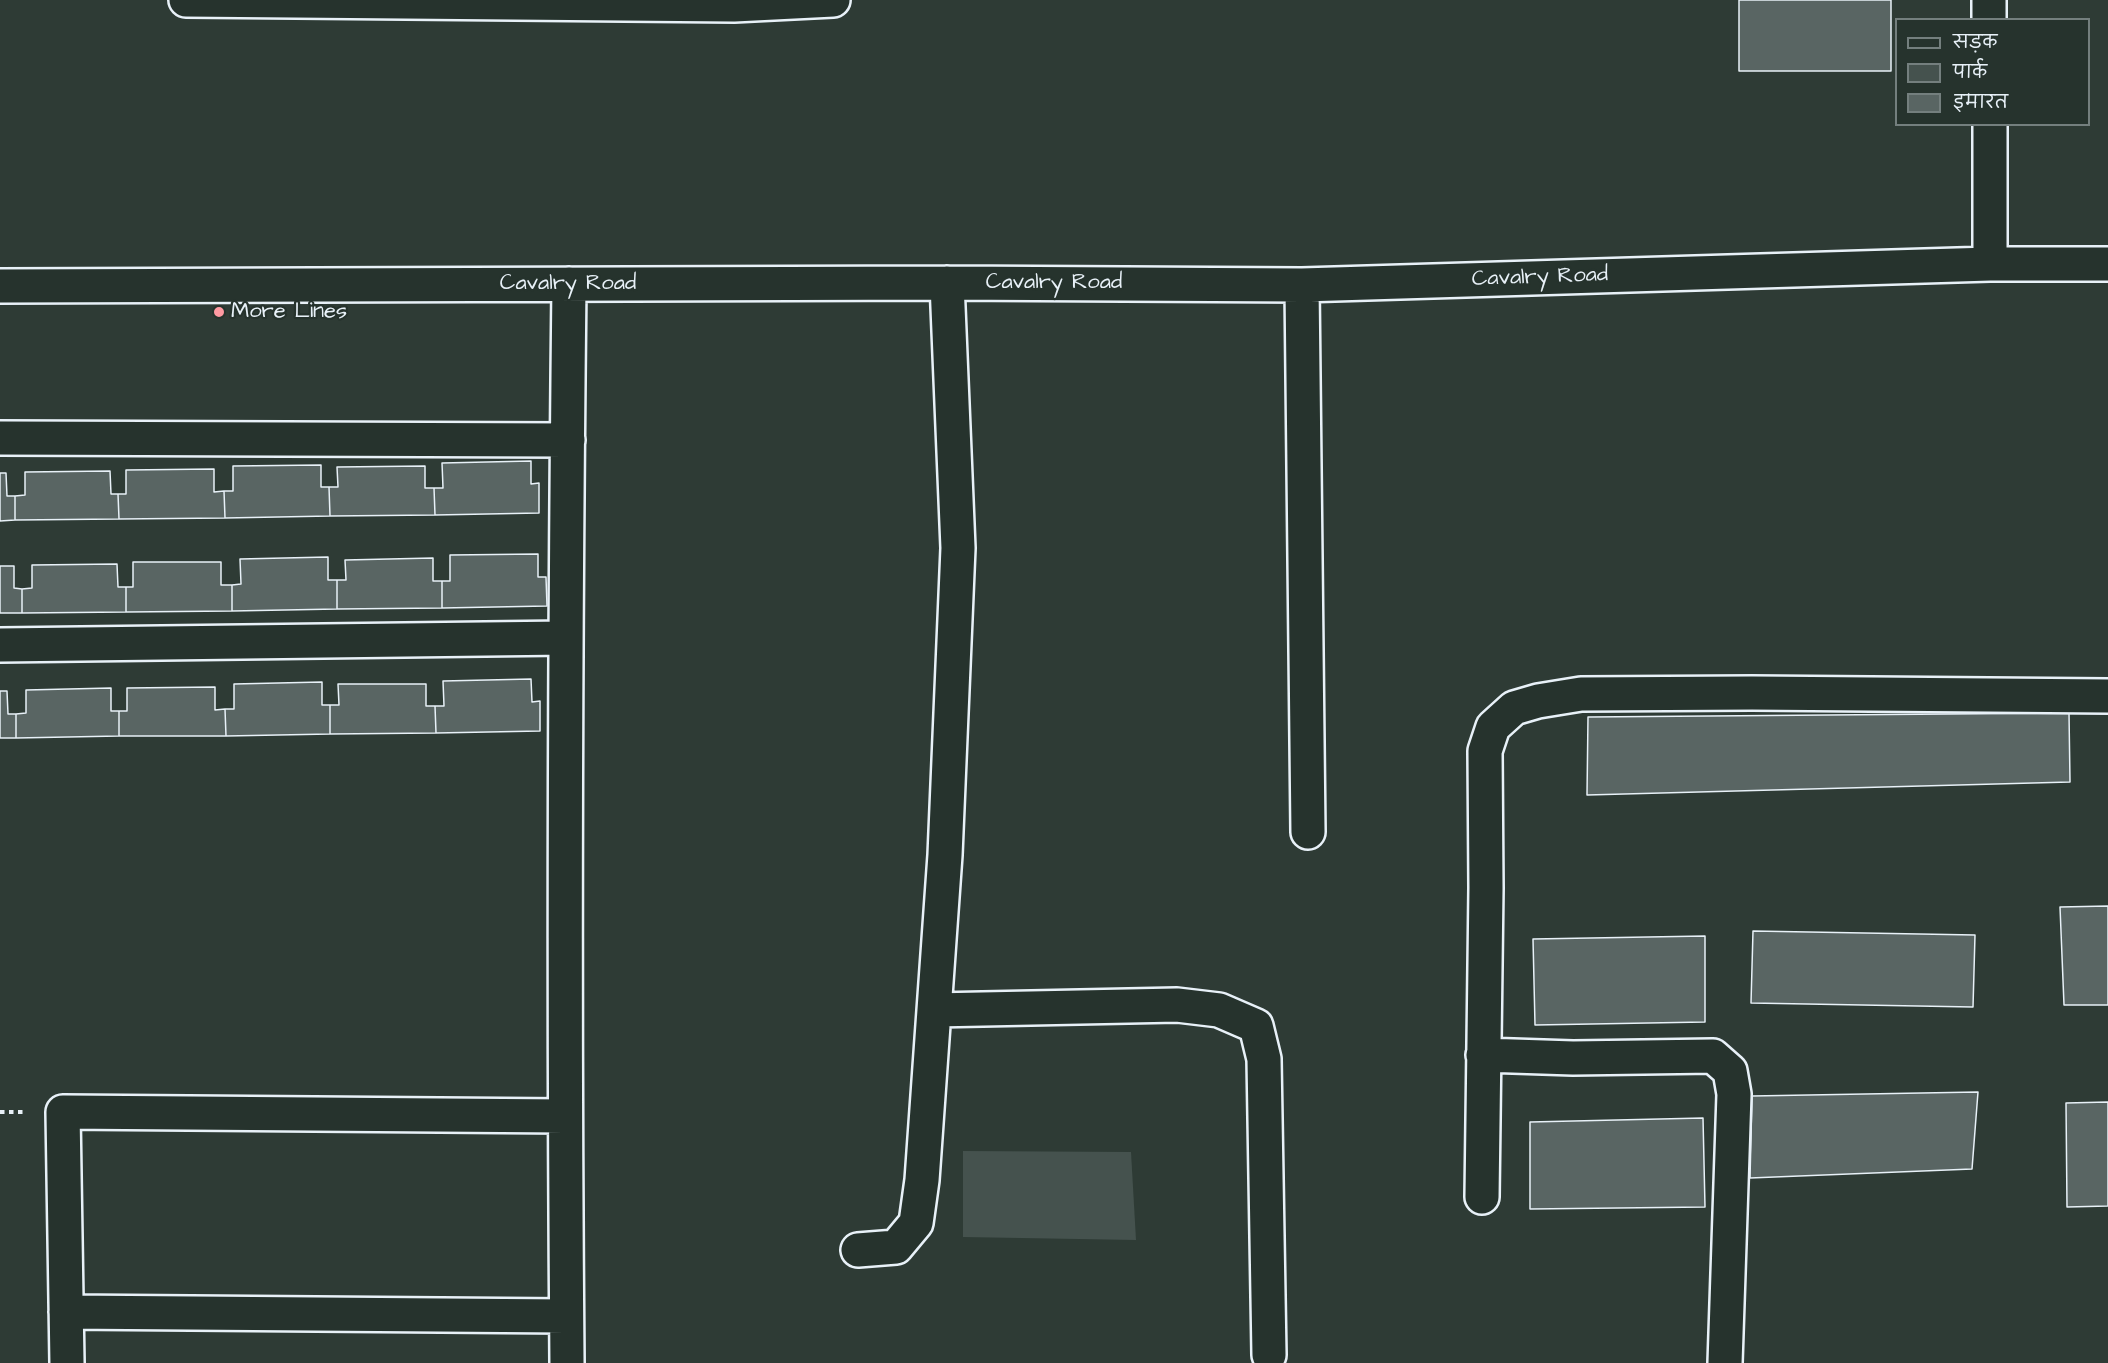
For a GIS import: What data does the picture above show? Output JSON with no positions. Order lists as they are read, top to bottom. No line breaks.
{"streets":{"street":["Cavalry Road"]},"places":["More Lines"],"legend":["सड़क","पार्क","इमारत"]}
